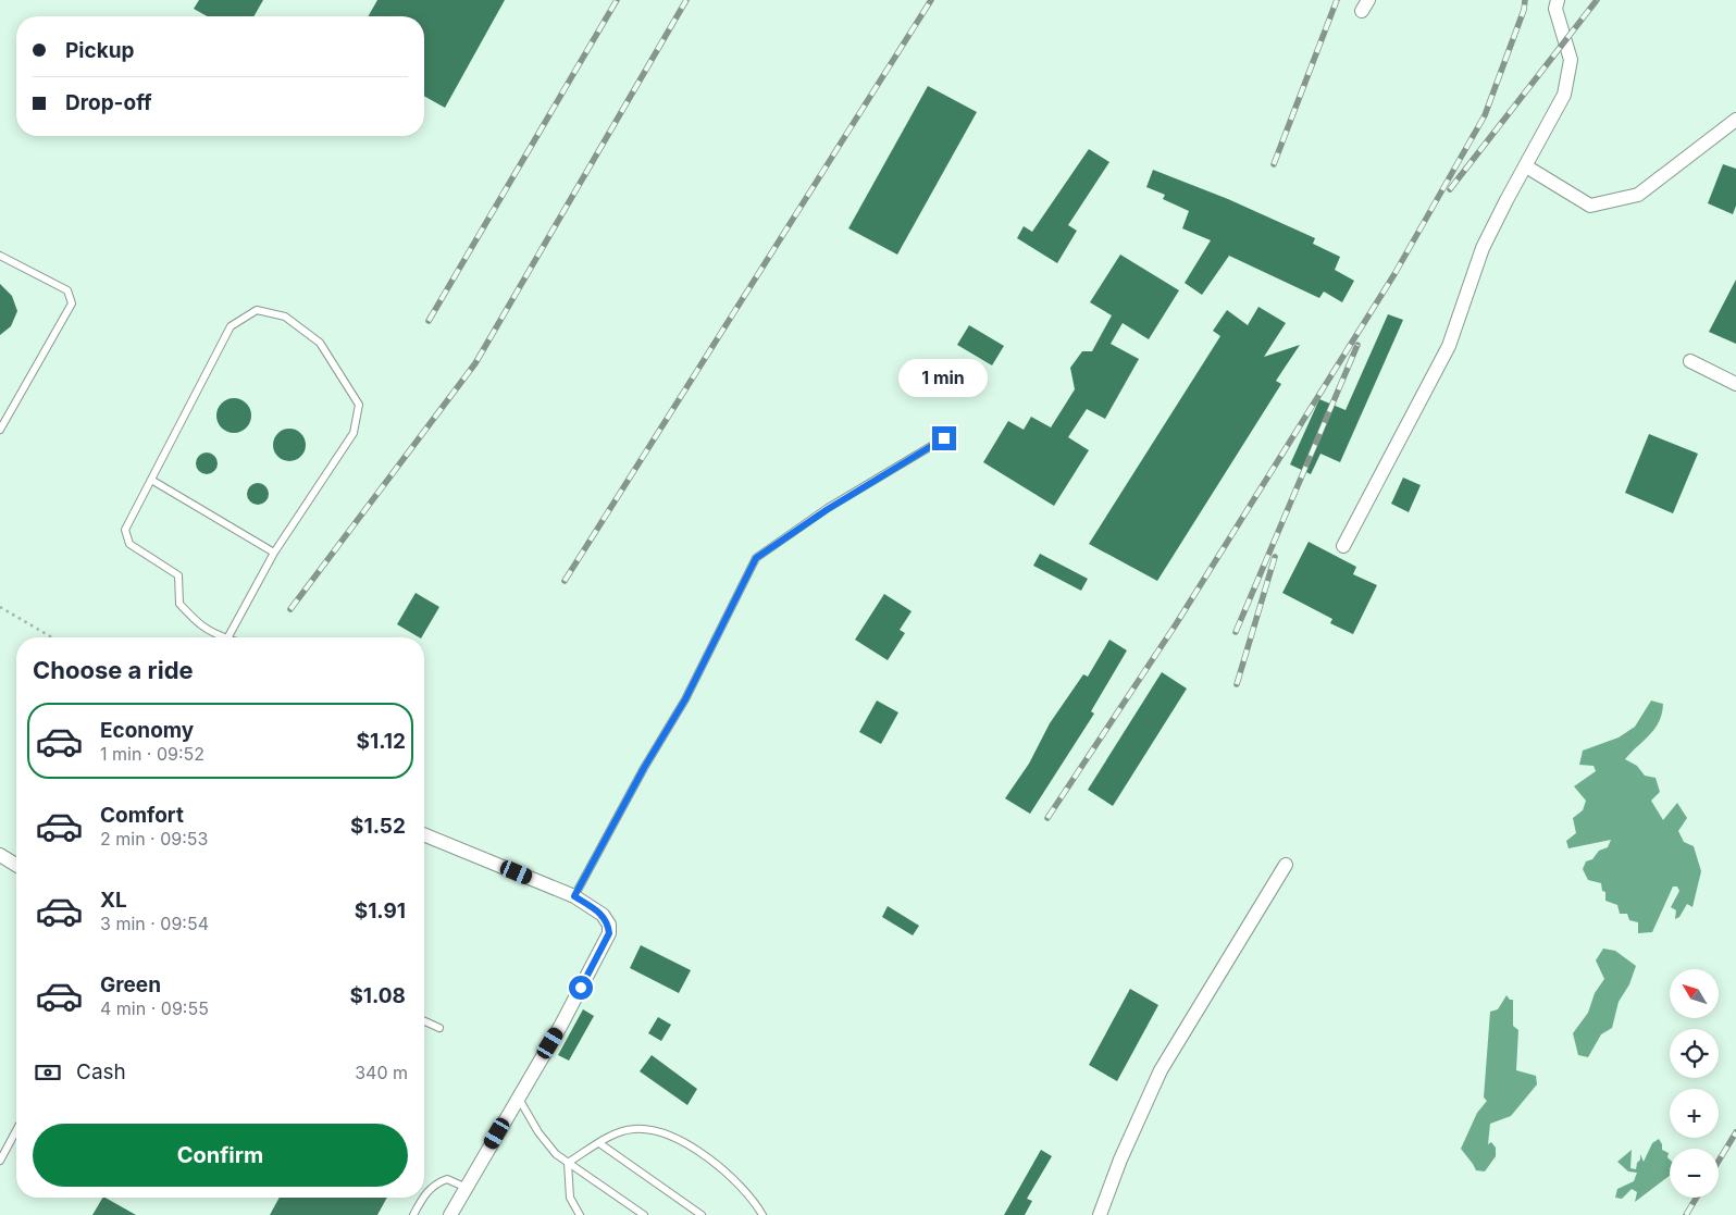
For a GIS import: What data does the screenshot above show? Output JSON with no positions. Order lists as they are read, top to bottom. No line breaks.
{"north":"top left","page":{"banner":["Pickup","Drop-off"],"bubble":"1 min","heading":"Choose a ride","list":[{"name":"Economy","note":"1 min · 09:52","value":"$1.12"},{"name":"Comfort","note":"2 min · 09:53","value":"$1.52"},{"name":"XL","note":"3 min · 09:54","value":"$1.91"},{"name":"Green","note":"4 min · 09:55","value":"$1.08"}],"map_buttons":["+","−"],"pay":["Cash","340 m"],"buttons":"Confirm"}}
